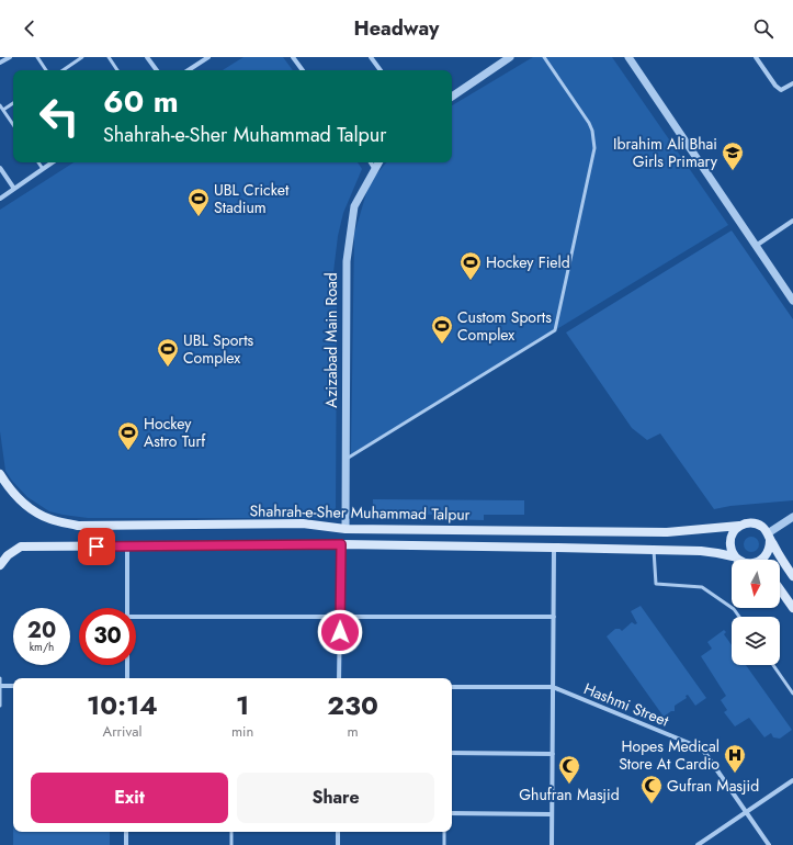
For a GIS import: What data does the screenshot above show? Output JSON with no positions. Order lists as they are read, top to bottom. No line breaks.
{"streets":{"main road":["Shahrah-e-Sher Muhammad Talpur"],"street":["Azizabad Main Road","Hashmi Street"]},"crossings":[["Azizabad Main Road","Shahrah-e-Sher Muhammad Talpur"]],"places":{"school or university":["Ibrahim Ali Bhai Girls Primary"],"sports":["UBL Cricket Stadium","Hockey Field","Custom Sports Complex","UBL Sports Complex","Hockey Astro Turf"],"hospital":["Hopes Medical Store At Cardio"],"mosque":["Ghufran Masjid","Gufran Masjid"]},"north":"bottom","page":{"header":"Headway","turn":["60 m","Shahrah-e-Sher Muhammad Talpur"],"speed":"20 km/h","limit":"30","eta":["10:14","Arrival","1","min","230","m"],"buttons":["Exit","Share"]}}
